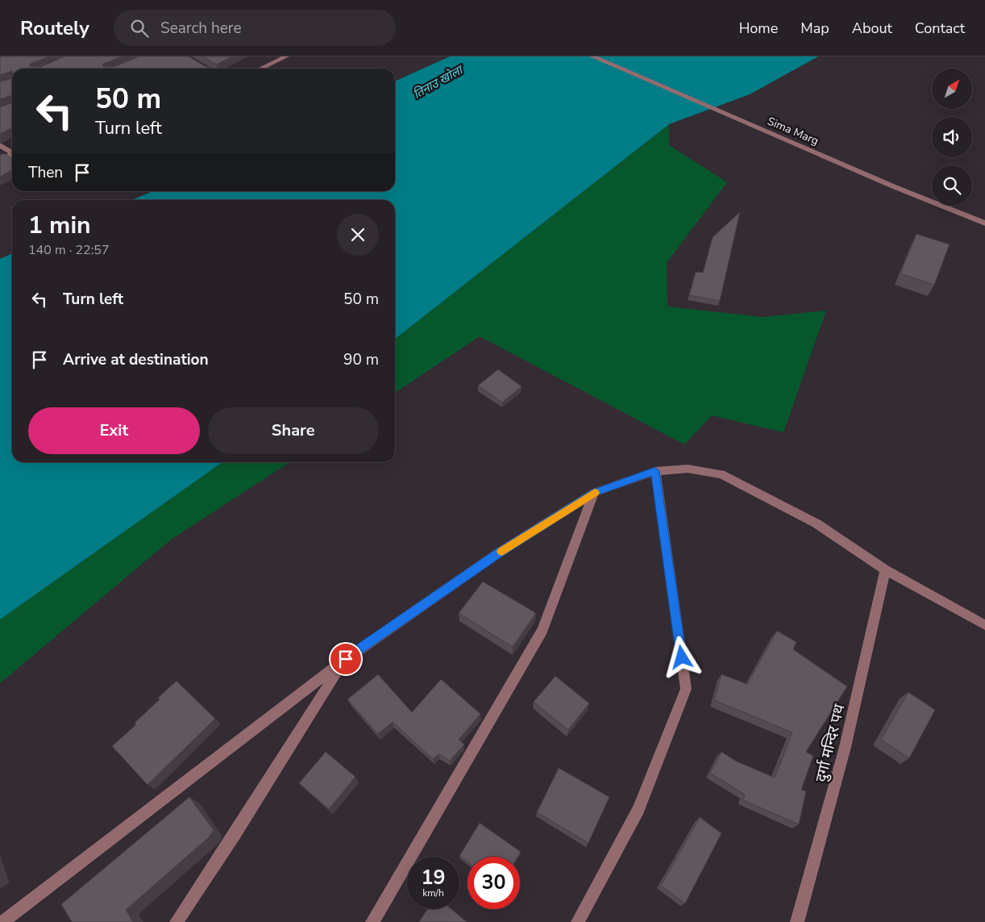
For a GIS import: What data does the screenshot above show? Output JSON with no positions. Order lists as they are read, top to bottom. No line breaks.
{"streets":{"street":["Sima Marg","दुर्गा मन्दिर पथ"]},"water":["तिनाउ खोला"],"north":"top right","page":{"header":"Routely","search":"Search here","nav":["Home","Map","About","Contact"],"turn":["50 m","Turn left"],"then":"Then","heading":["1 min","140 m · 22:57"],"list":[{"name":"Turn left","value":"50 m"},{"name":"Arrive at destination","value":"90 m"}],"buttons":["Exit","Share"],"speed":"19 km/h","limit":"30"}}
